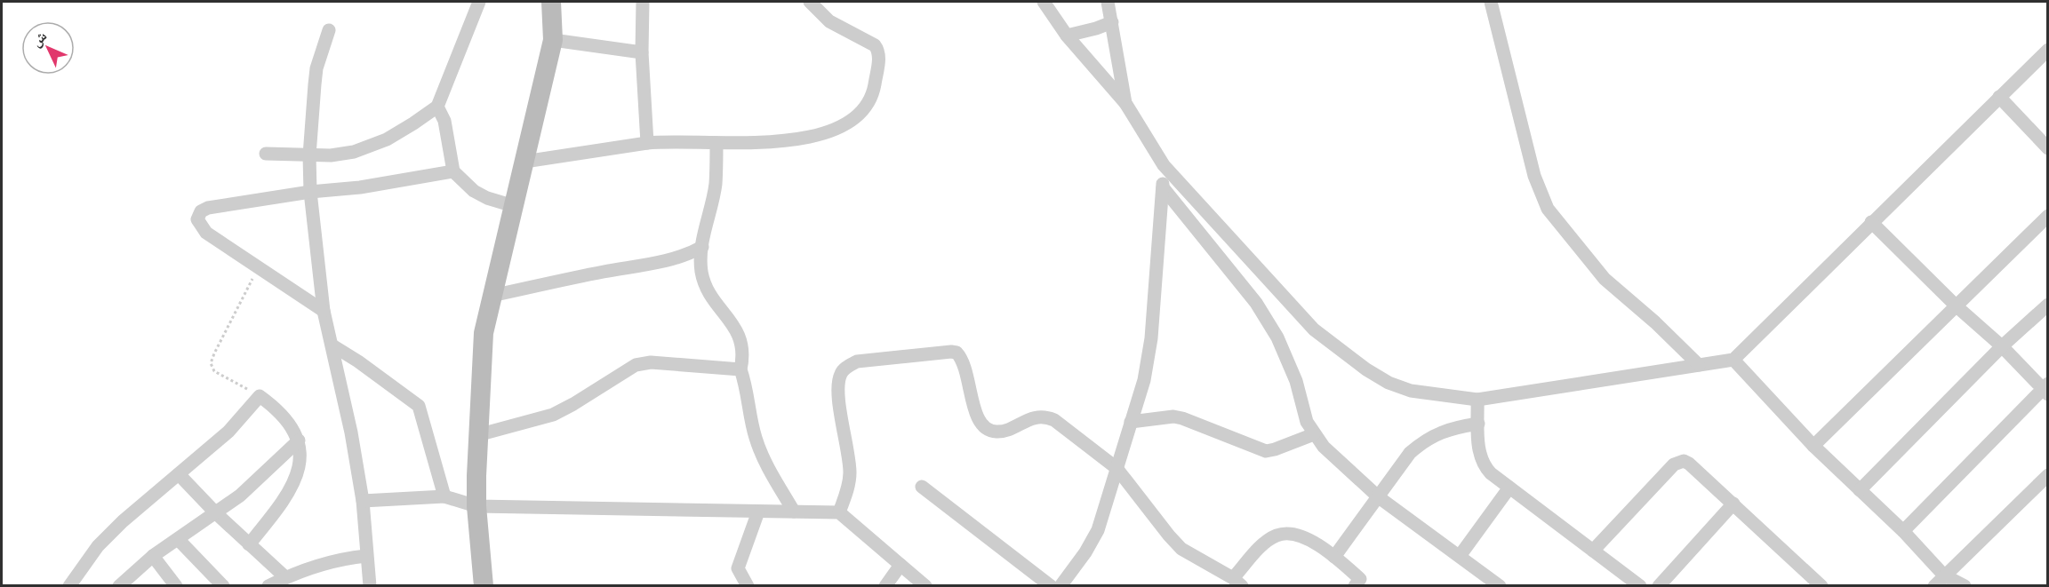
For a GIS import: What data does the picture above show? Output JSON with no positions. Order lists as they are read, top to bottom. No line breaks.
{"north":"top left"}
